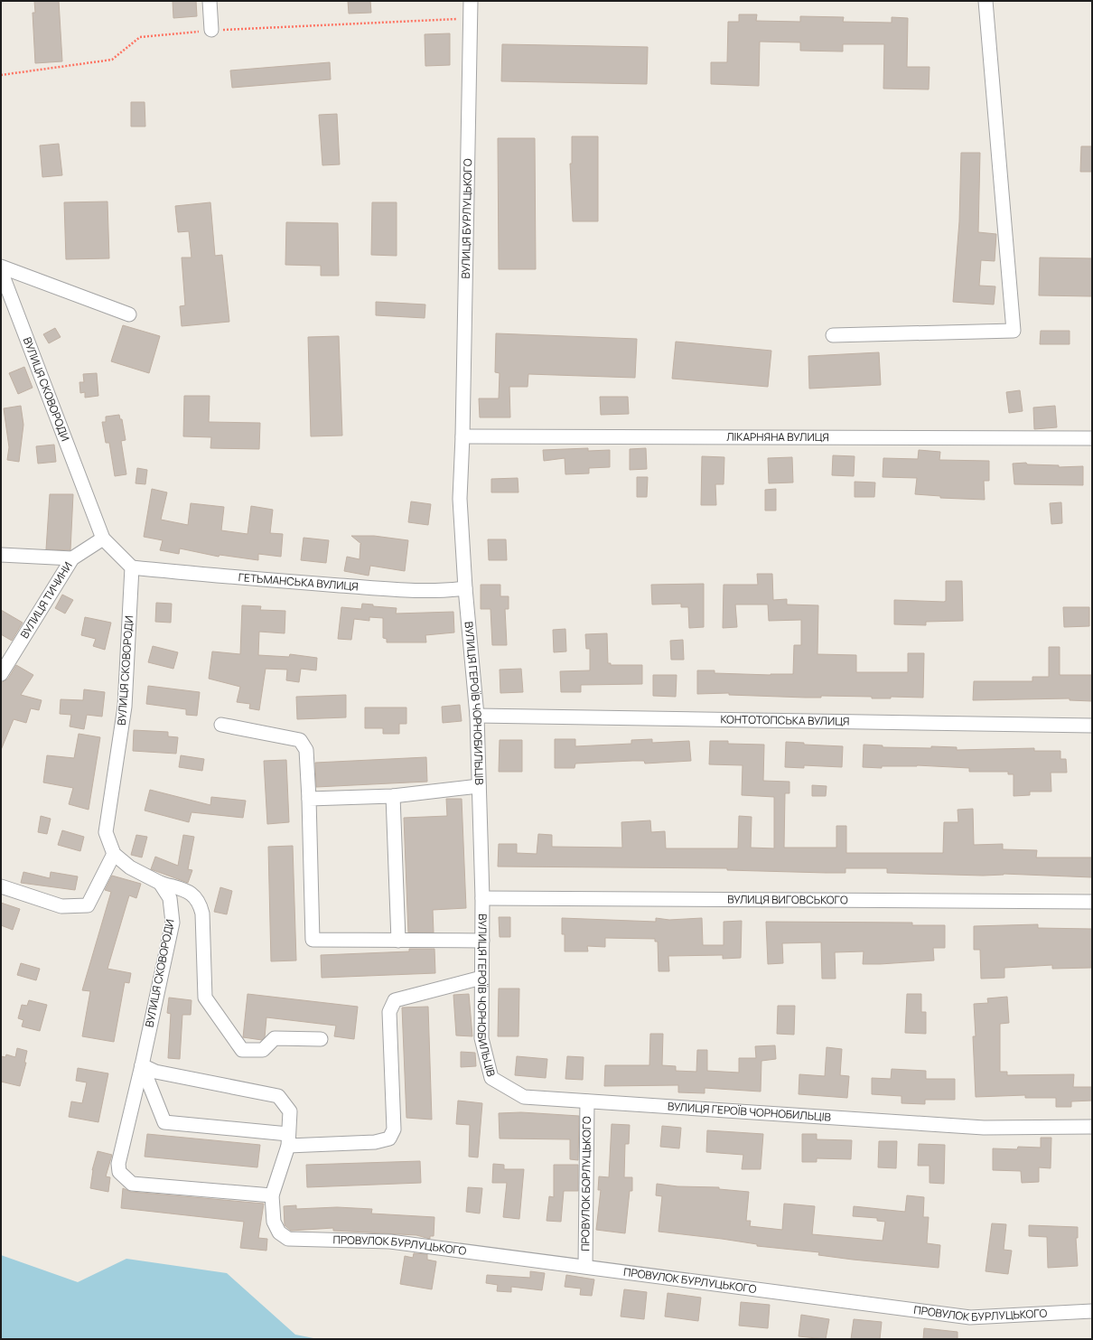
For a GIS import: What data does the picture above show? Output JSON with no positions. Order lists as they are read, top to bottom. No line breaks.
{"streets":{"street":["ВУЛИЦЯ БУРЛУЦЬКОГО","ВУЛИЦЯ СКОВОРОДИ","ЛІКАРНЯНА ВУЛИЦЯ","ГЕТЬМАНСЬКА ВУЛИЦЯ","ВУЛИЦЯ ТИЧИНИ","ВУЛИЦЯ ГЕРОЇВ ЧОРНОБИЛЬЦІВ","КОНТОТОПСЬКА ВУЛИЦЯ","ВУЛИЦЯ ВИГОВСЬКОГО","ПРОВУЛОК БОРЛУЦЬКОГО","ПРОВУЛОК БУРЛУЦЬКОГО"]},"crossings":[["ВУЛИЦЯ БУРЛУЦЬКОГО","ЛІКАРНЯНА ВУЛИЦЯ"],["ВУЛИЦЯ БУРЛУЦЬКОГО","ВУЛИЦЯ ГЕРОЇВ ЧОРНОБИЛЬЦІВ"],["ВУЛИЦЯ СКОВОРОДИ","ГЕТЬМАНСЬКА ВУЛИЦЯ"],["ВУЛИЦЯ СКОВОРОДИ","ВУЛИЦЯ ТИЧИНИ"],["ВУЛИЦЯ СКОВОРОДИ","ПРОВУЛОК БУРЛУЦЬКОГО"],["ЛІКАРНЯНА ВУЛИЦЯ","ВУЛИЦЯ ГЕРОЇВ ЧОРНОБИЛЬЦІВ"],["ГЕТЬМАНСЬКА ВУЛИЦЯ","ВУЛИЦЯ ГЕРОЇВ ЧОРНОБИЛЬЦІВ"],["ВУЛИЦЯ ГЕРОЇВ ЧОРНОБИЛЬЦІВ","КОНТОТОПСЬКА ВУЛИЦЯ"],["ВУЛИЦЯ ГЕРОЇВ ЧОРНОБИЛЬЦІВ","ВУЛИЦЯ ВИГОВСЬКОГО"],["ВУЛИЦЯ ГЕРОЇВ ЧОРНОБИЛЬЦІВ","ПРОВУЛОК БОРЛУЦЬКОГО"],["ПРОВУЛОК БОРЛУЦЬКОГО","ПРОВУЛОК БУРЛУЦЬКОГО"]]}
